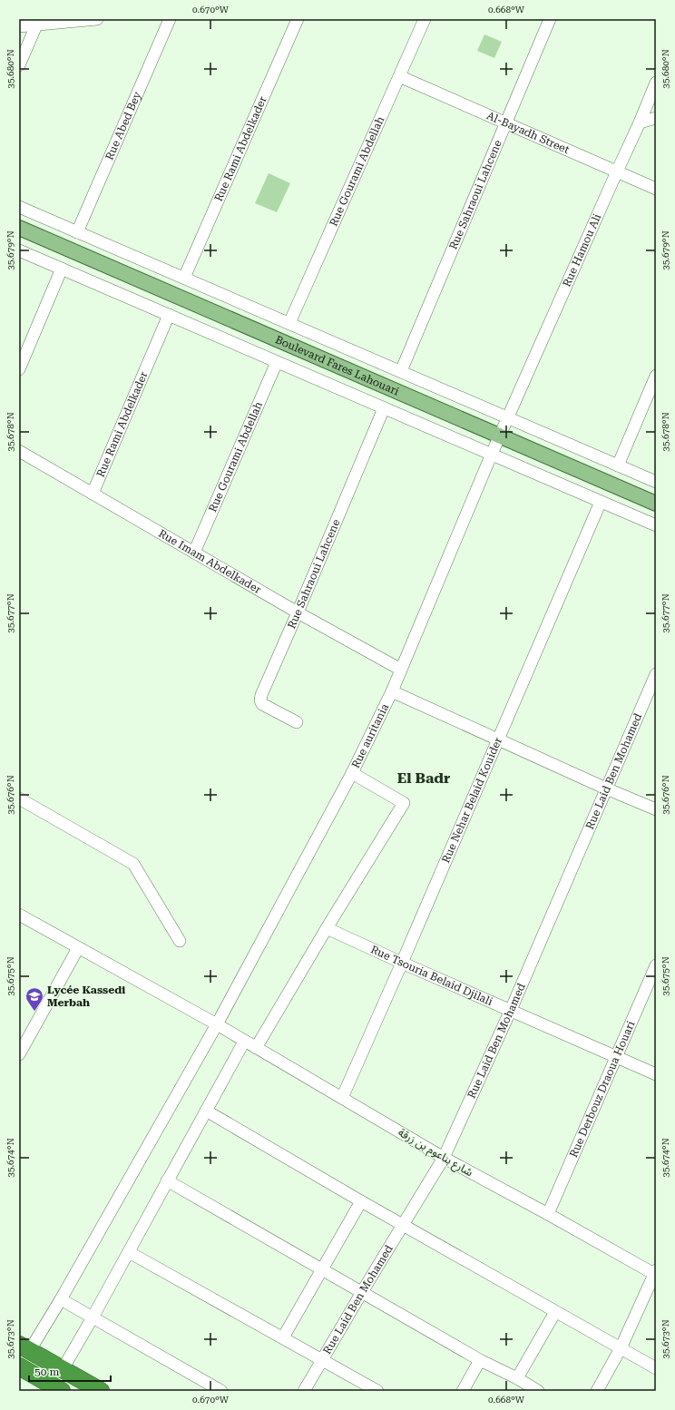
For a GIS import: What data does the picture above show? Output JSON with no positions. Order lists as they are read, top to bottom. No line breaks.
{"streets":{"main road":["Boulevard Fares Lahouari"],"street":["Rue Abed Bey","Al-Bayadh Street","Rue Rami Abdelkader","Rue Gourami Abdellah","Rue Sahraoui Lahcene","Rue Hamou Ali","Rue Imam Abdelkader","Rue auritania","Rue Laid Ben Mohamed","Rue Nehar Belaid Kouider","Rue Tsouria Belaid Djilali","Rue Derbouz Draoua Houari","شارع بناعوم بن زرقة"]},"crossings":[["Al-Bayadh Street","Rue Gourami Abdellah"],["Al-Bayadh Street","Rue Sahraoui Lahcene"],["Al-Bayadh Street","Rue Hamou Ali"],["Rue Rami Abdelkader","Rue Imam Abdelkader"],["Rue Gourami Abdellah","Rue Imam Abdelkader"],["Rue Sahraoui Lahcene","Rue Imam Abdelkader"],["Rue Hamou Ali","Boulevard Fares Lahouari"],["Rue Hamou Ali","Rue auritania"],["Boulevard Fares Lahouari","Rue auritania"],["Rue Imam Abdelkader","Rue auritania"],["Rue auritania","شارع بناعوم بن زرقة"],["Rue Laid Ben Mohamed","Rue Tsouria Belaid Djilali"],["Rue Laid Ben Mohamed","شارع بناعوم بن زرقة"],["Rue Nehar Belaid Kouider","Rue Tsouria Belaid Djilali"],["Rue Nehar Belaid Kouider","شارع بناعوم بن زرقة"],["Rue Tsouria Belaid Djilali","Rue Derbouz Draoua Houari"],["Rue Derbouz Draoua Houari","شارع بناعوم بن زرقة"]],"districts":["El Badr"],"places":{"school or university":["Lycée Kassedi Merbah"]},"scale_bar":"50 m","coordinates":["0.670°W","0.668°W","35.680°N","35.679°N","35.678°N","35.677°N","35.676°N","35.675°N","35.674°N","35.673°N"]}
